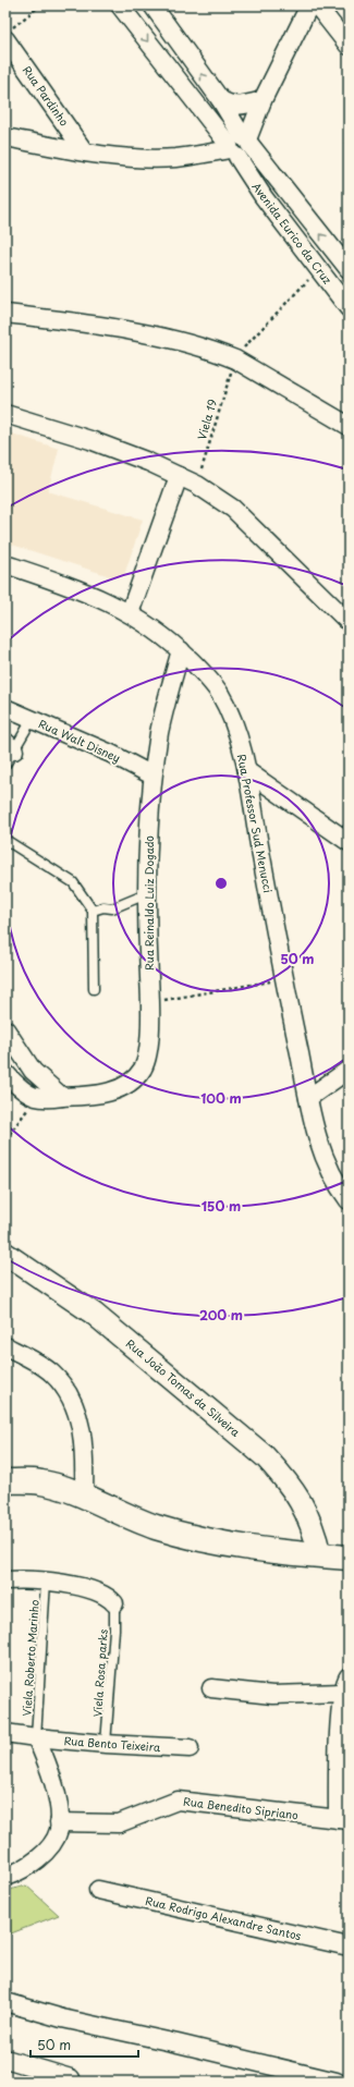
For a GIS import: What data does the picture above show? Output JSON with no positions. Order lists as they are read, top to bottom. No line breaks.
{"streets":{"street":["Rua Pardinho","Avenida Eurico da Cruz","Rua Walt Disney","Rua Professor Sud Menucci","Rua Reinaldo Luiz Dogado","Rua João Tomas da Silveira","Rua Bento Teixeira","Rua Benedito Sipriano","Rua Rodrigo Alexandre Santos"],"lane":["Viela Roberto Marinho","Viela Rosa parks"],"path":["Viela 19"]},"crossings":[["Avenida Eurico da Cruz","Viela 19"],["Rua Walt Disney","Rua Reinaldo Luiz Dogado"],["Rua Professor Sud Menucci","Rua Reinaldo Luiz Dogado"],["Viela Roberto Marinho","Rua Bento Teixeira"],["Viela Rosa parks","Rua Bento Teixeira"]],"scale_bar":"50 m","rings":["50 m","100 m","150 m","200 m"]}
